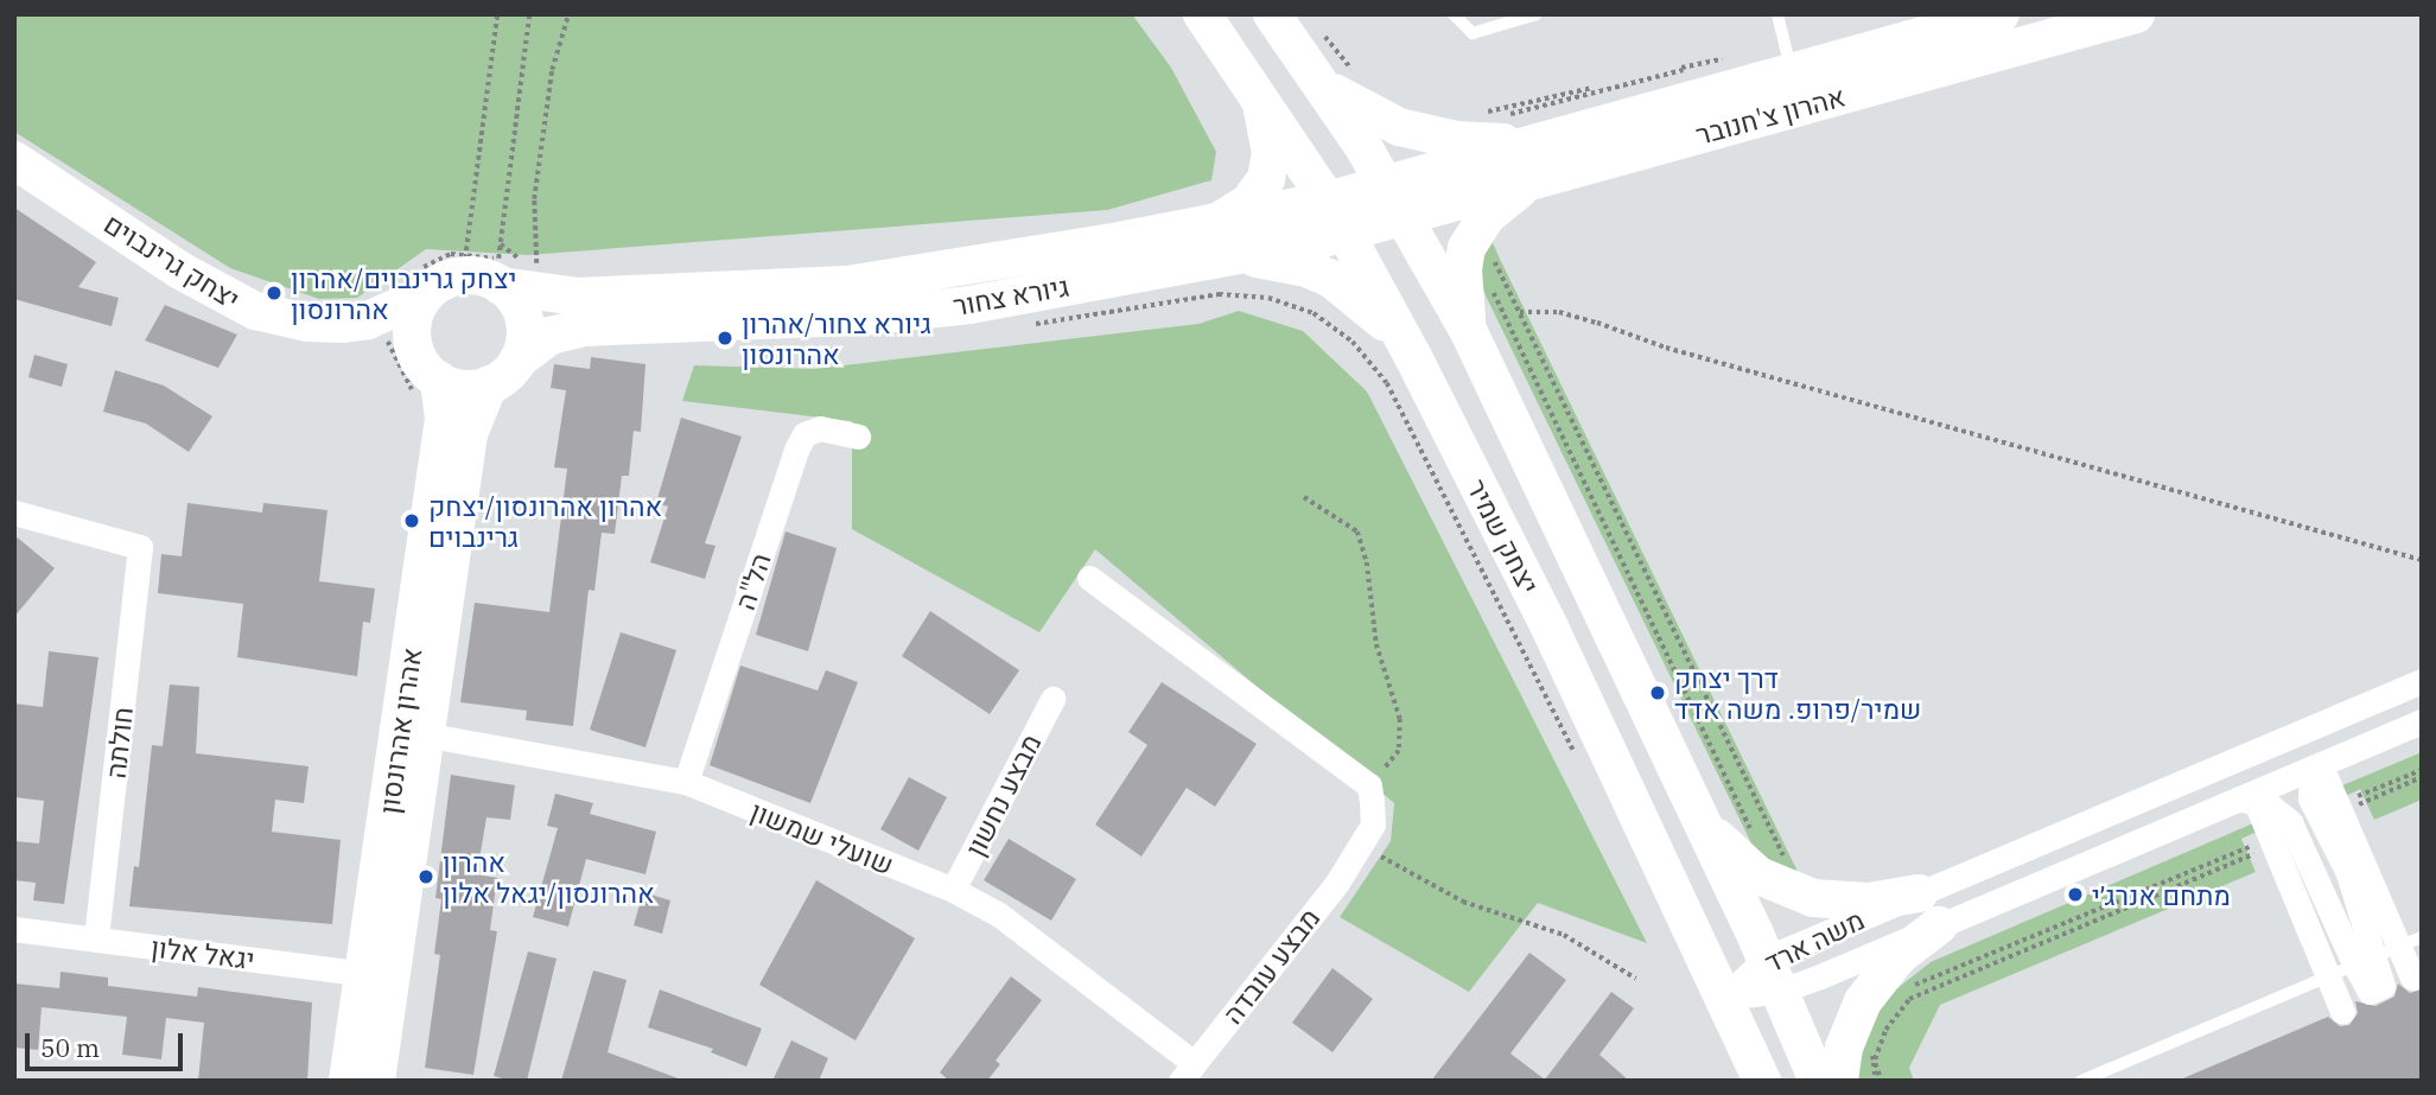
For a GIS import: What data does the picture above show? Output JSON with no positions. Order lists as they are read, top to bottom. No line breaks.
{"streets":{"street":["אהרון צ'חנובר","יצחק גרינבוים","גיורא צחור","יצחק שמיר","הל\"ה","אהרון אהרונסון","חולתה","מבצע נחשון","שועלי שמשון","משה ארד","יגאל אלון","מבצע עובדה"]},"crossings":[["אהרון צ'חנובר","גיורא צחור"],["אהרון צ'חנובר","יצחק שמיר"],["יצחק גרינבוים","גיורא צחור"],["יצחק גרינבוים","אהרון אהרונסון"],["גיורא צחור","יצחק שמיר"],["גיורא צחור","אהרון אהרונסון"],["יצחק שמיר","משה ארד"],["הל\"ה","שועלי שמשון"],["אהרון אהרונסון","שועלי שמשון"],["אהרון אהרונסון","יגאל אלון"],["חולתה","יגאל אלון"],["מבצע נחשון","שועלי שמשון"],["שועלי שמשון","מבצע עובדה"]],"places":["יצחק גרינבוים/אהרון אהרונסון","גיורא צחור/אהרון אהרונסון","אהרון אהרונסון/יצחק גרינבוים","דרך יצחק שמיר/פרופ. משה אדד","אהרון אהרונסון/יגאל אלון","מתחם אנרג׳י"],"scale_bar":"50 m"}
